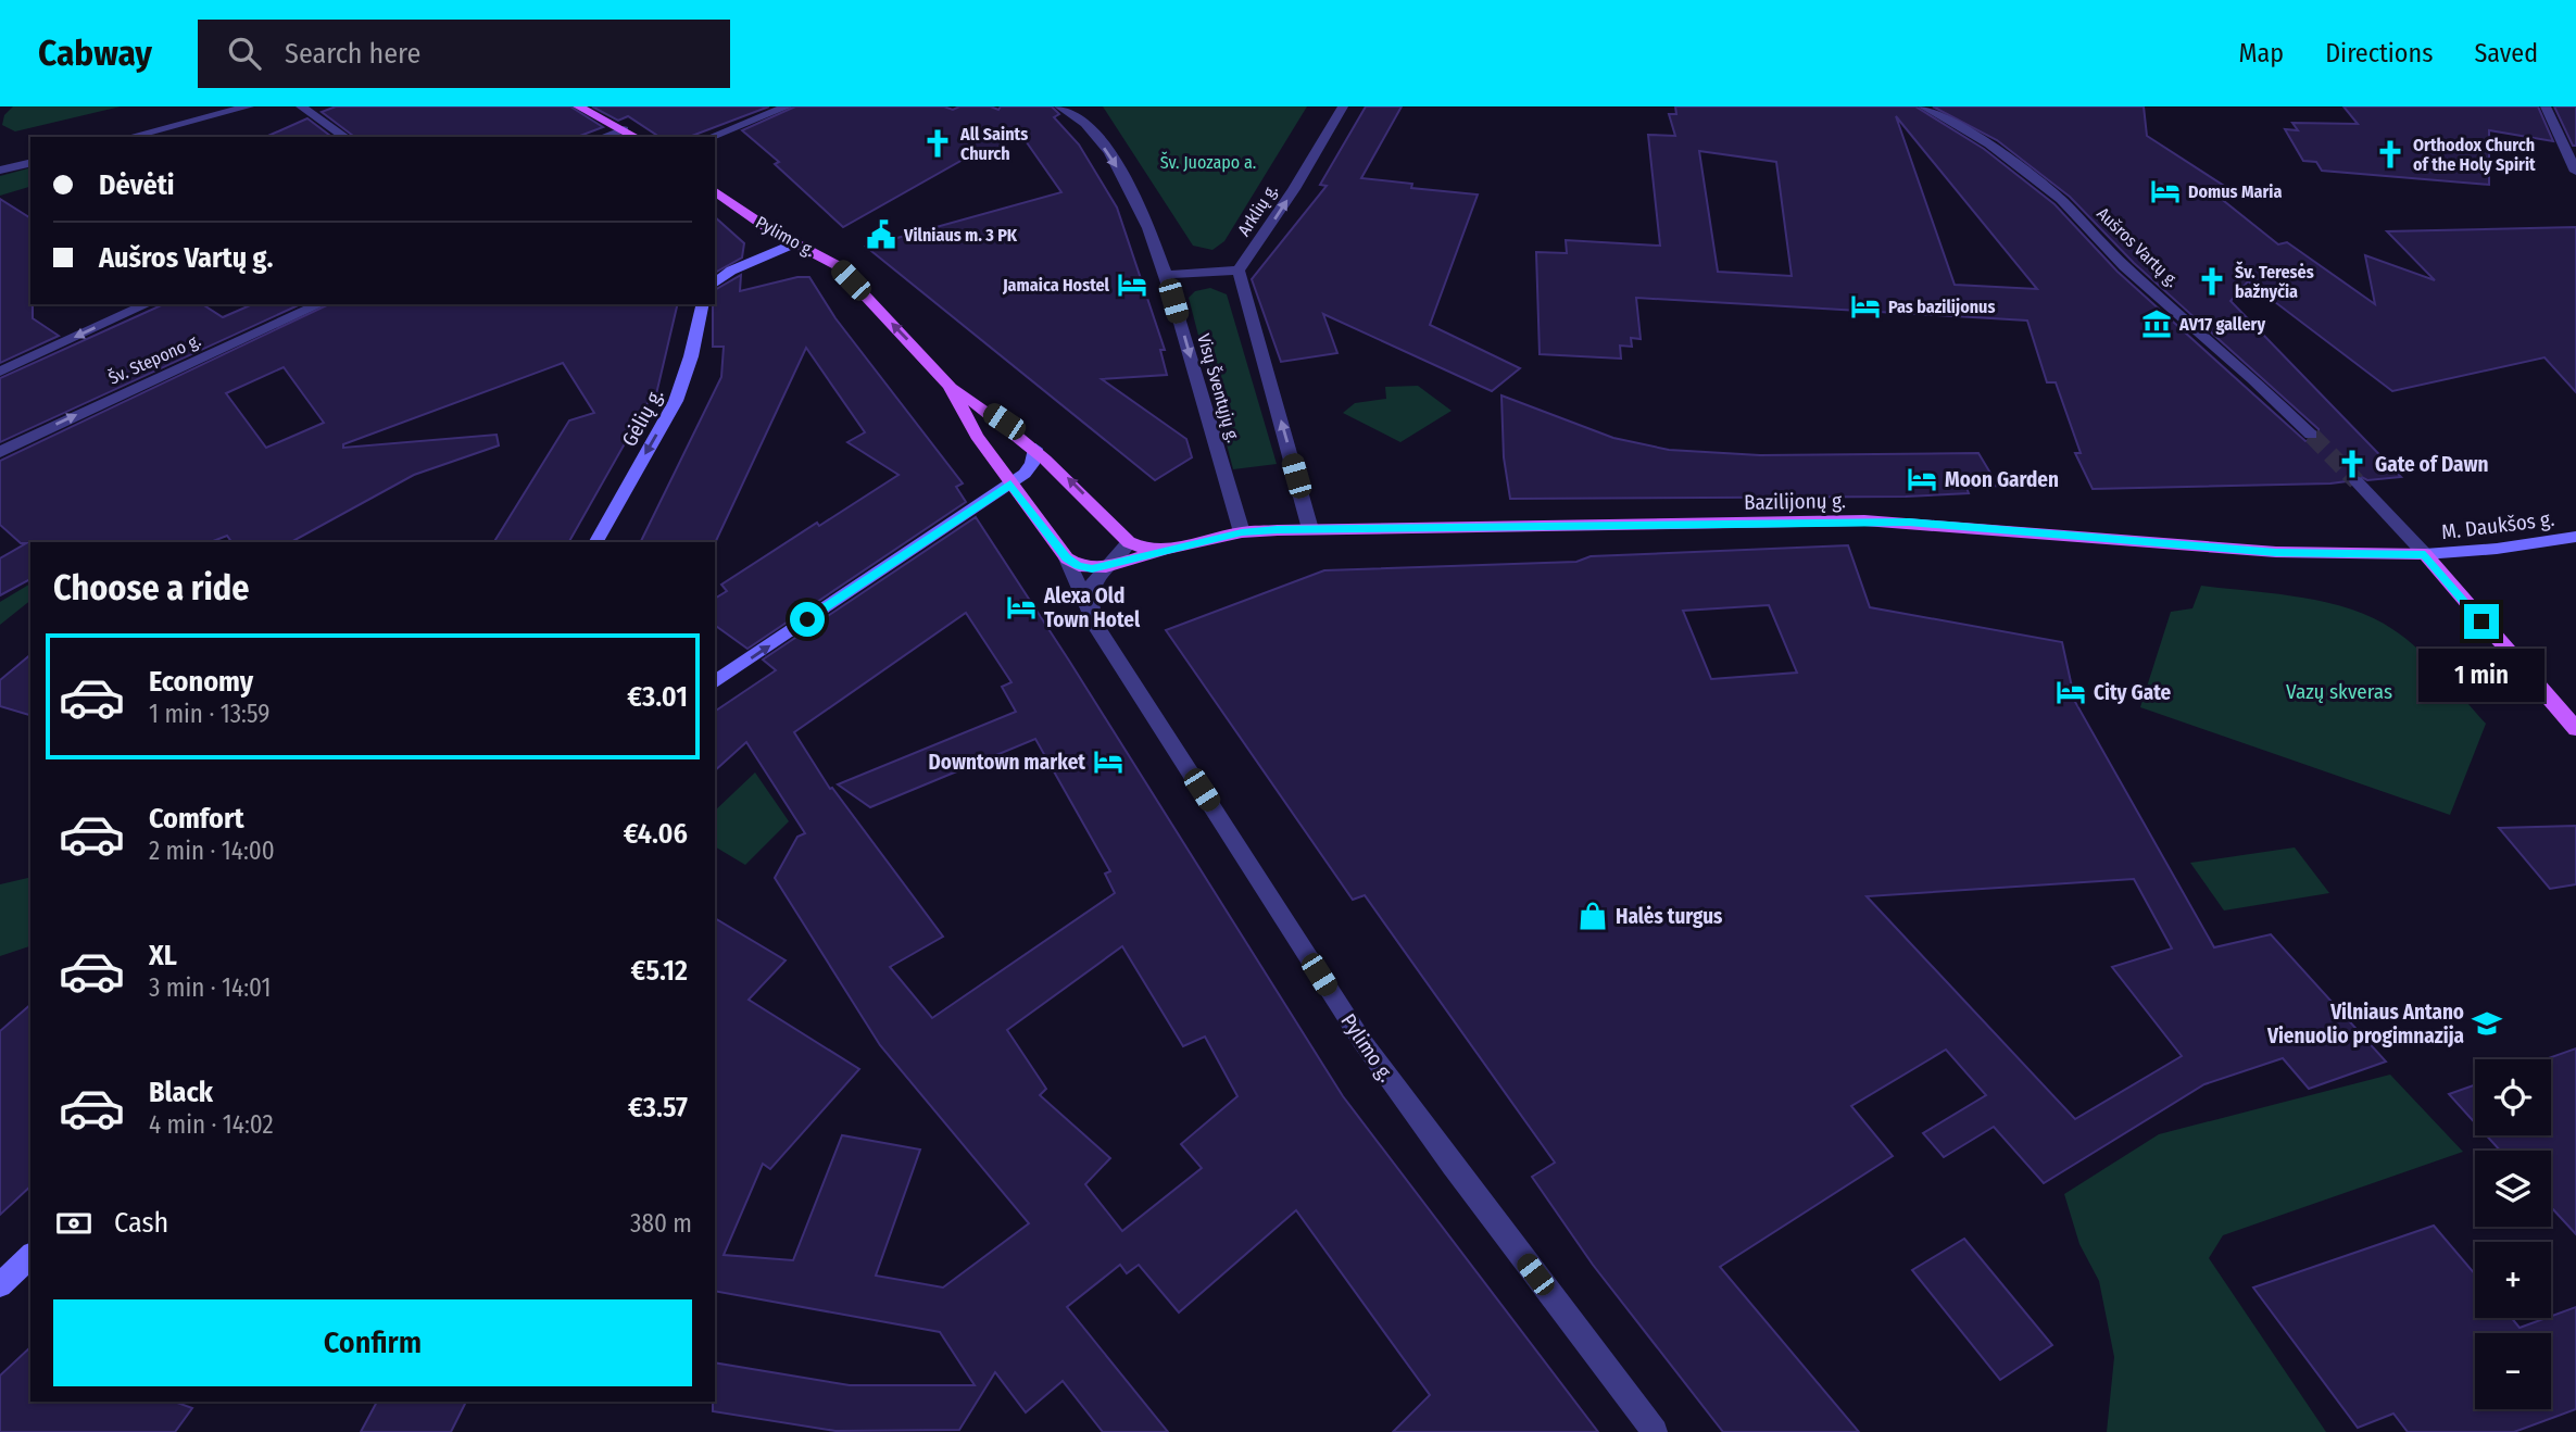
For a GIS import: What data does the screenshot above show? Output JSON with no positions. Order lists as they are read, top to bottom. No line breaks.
{"streets":{"main road":["Pylimo g.","Gėlių g.","Bazilijonų g.","M. Daukšos g."],"street":["Arklių g.","Aušros Vartų g.","Šv. Stepono g.","Visų Šventųjų g."]},"crossings":[["Pylimo g.","Bazilijonų g."],["Visų Šventųjų g.","Bazilijonų g."],["Bazilijonų g.","M. Daukšos g."]],"one_way":["Arklių g.","Gėlių g."],"parks":["Šv. Juozapo a.","Vazų skveras"],"places":{"church":["All Saints Church","Orthodox Church of the Holy Spirit","Šv. Teresės bažnyčia","Gate of Dawn"],"hotel":["Domus Maria","Jamaica Hostel","Pas bazilijonus","Moon Garden","Alexa Old Town Hotel","City Gate","Downtown market"],"public building":["Vilniaus m. 3 PK"],"museum":["AV17 gallery"],"shop":["Halės turgus"],"school or university":["Vilniaus Antano Vienuolio progimnazija"]},"page":{"header":"Cabway","search":"Search here","nav":["Map","Directions","Saved"],"banner":["Dėvėti","Aušros Vartų g."],"heading":"Choose a ride","list":[{"name":"Economy","note":"1 min · 13:59","value":"€3.01"},{"name":"Comfort","note":"2 min · 14:00","value":"€4.06"},{"name":"XL","note":"3 min · 14:01","value":"€5.12"},{"name":"Black","note":"4 min · 14:02","value":"€3.57"}],"bubble":"1 min","map_buttons":["+","−"],"pay":["Cash","380 m"],"buttons":"Confirm"}}
